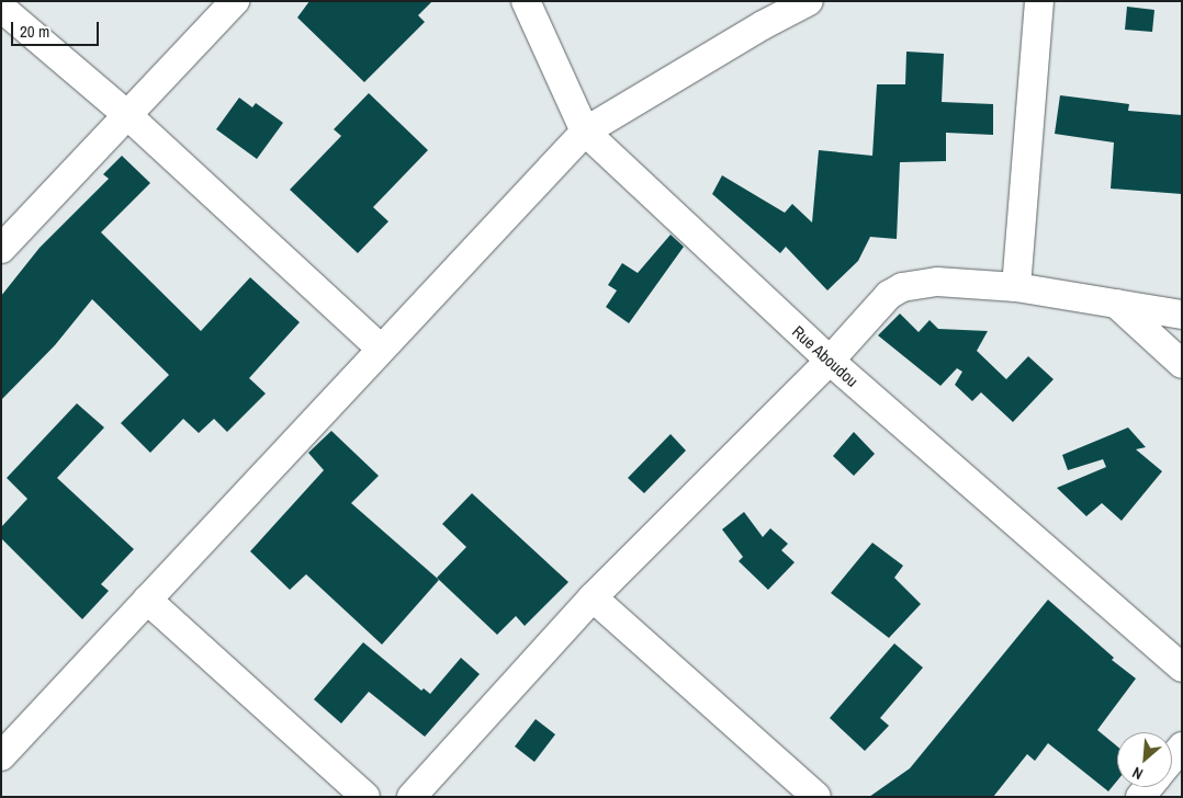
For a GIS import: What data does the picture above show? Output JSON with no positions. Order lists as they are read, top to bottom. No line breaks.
{"streets":{"street":["Rue Aboudou"]},"scale_bar":"20 m","north":"bottom left"}
